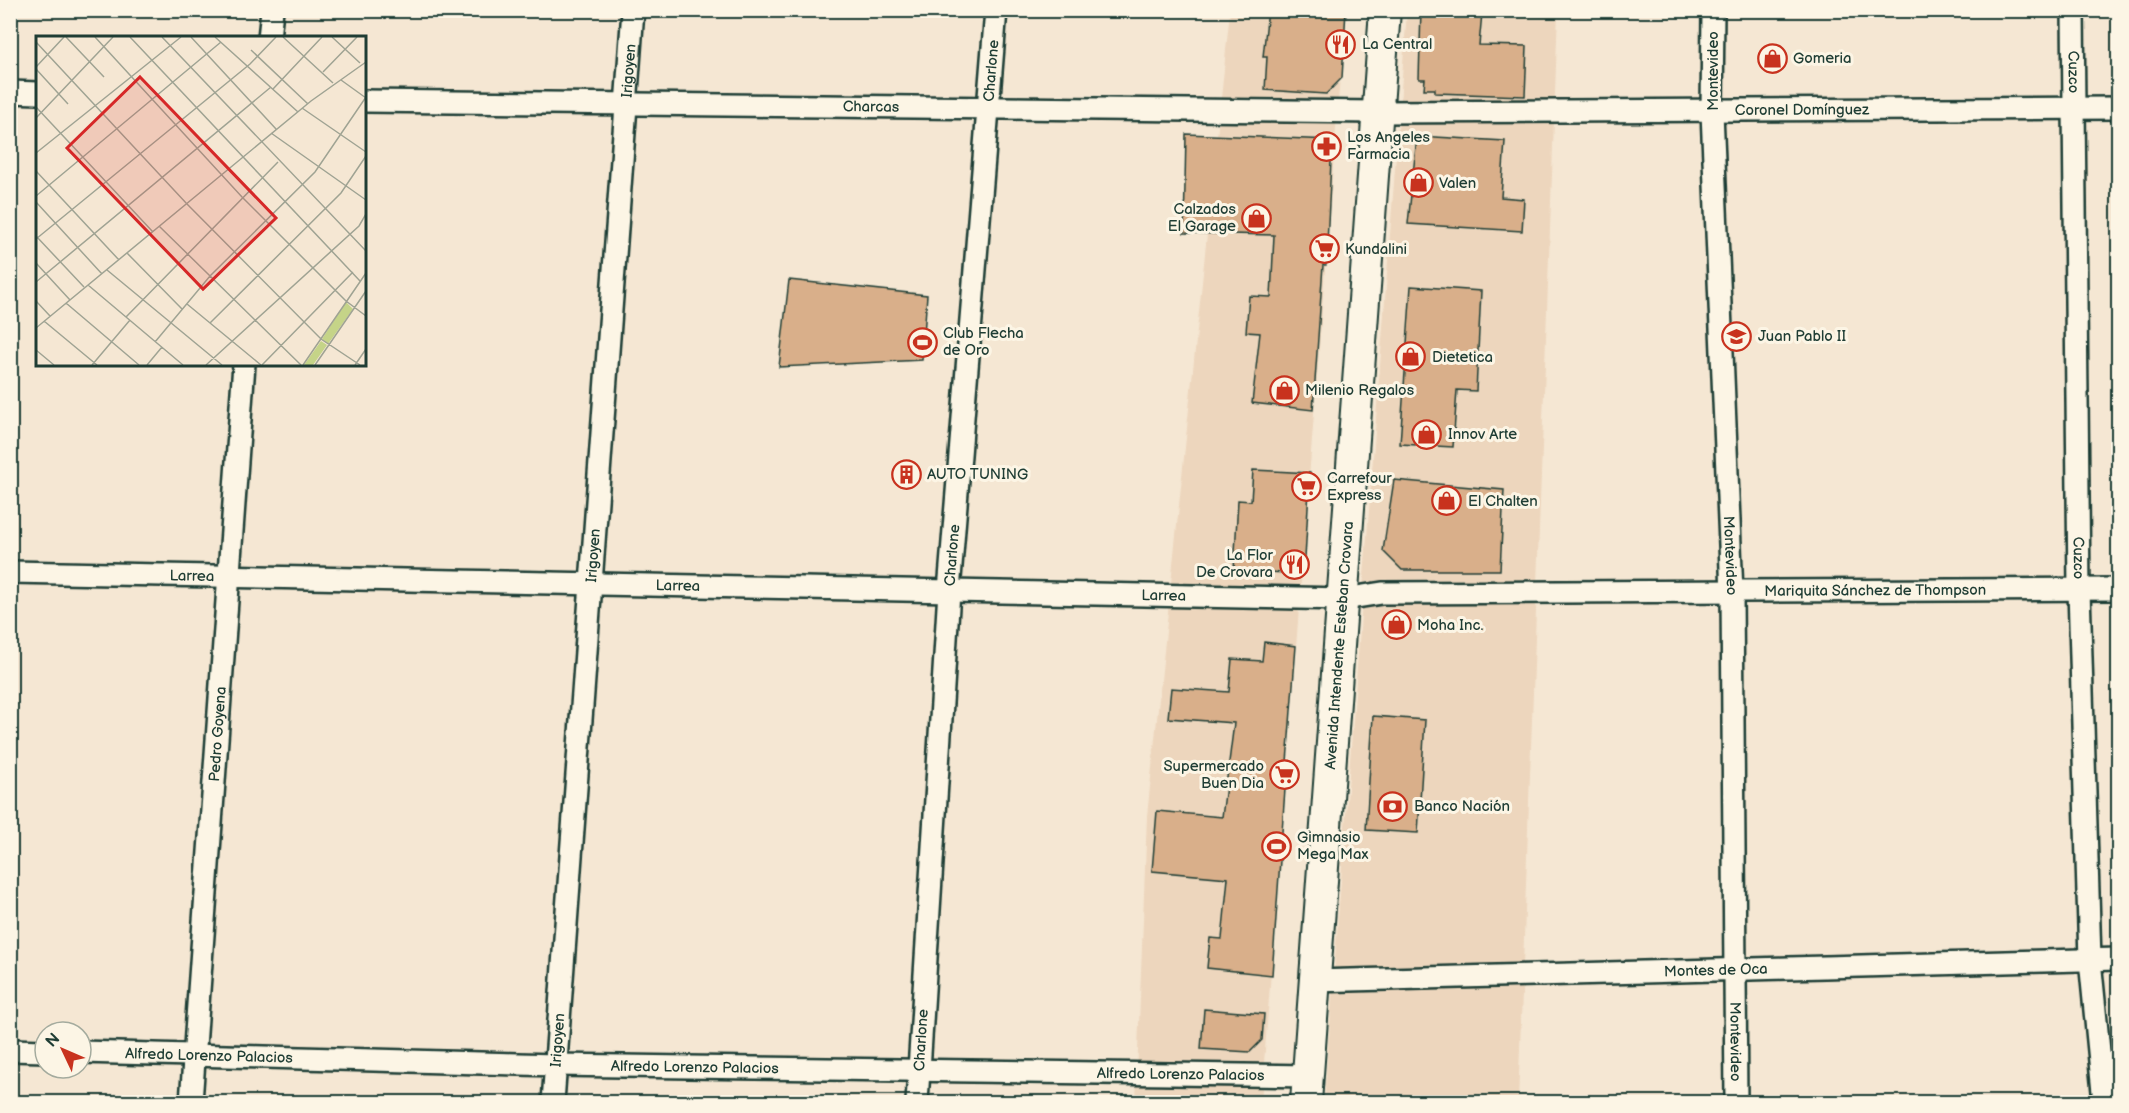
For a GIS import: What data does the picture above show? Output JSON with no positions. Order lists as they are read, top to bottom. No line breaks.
{"streets":{"main road":["Avenida Intendente Esteban Crovara"],"street":["Montevideo","Cuzco","Irigoyen","Charlone","Charcas","Coronel Domínguez","Larrea","Mariquita Sánchez de Thompson","Pedro Goyena","Montes de Oca","Alfredo Lorenzo Palacios"]},"crossings":[["Montevideo","Coronel Domínguez"],["Montevideo","Mariquita Sánchez de Thompson"],["Montevideo","Montes de Oca"],["Cuzco","Coronel Domínguez"],["Cuzco","Mariquita Sánchez de Thompson"],["Cuzco","Montes de Oca"],["Irigoyen","Charcas"],["Irigoyen","Larrea"],["Irigoyen","Alfredo Lorenzo Palacios"],["Charlone","Charcas"],["Charlone","Larrea"],["Charlone","Alfredo Lorenzo Palacios"],["Charcas","Coronel Domínguez"],["Charcas","Avenida Intendente Esteban Crovara"],["Coronel Domínguez","Avenida Intendente Esteban Crovara"],["Larrea","Mariquita Sánchez de Thompson"],["Larrea","Avenida Intendente Esteban Crovara"],["Larrea","Pedro Goyena"],["Mariquita Sánchez de Thompson","Avenida Intendente Esteban Crovara"],["Avenida Intendente Esteban Crovara","Montes de Oca"],["Avenida Intendente Esteban Crovara","Alfredo Lorenzo Palacios"],["Pedro Goyena","Alfredo Lorenzo Palacios"]],"places":{"restaurant":["La Central","La Flor De Crovara"],"shop":["Gomeria","Valen","Calzados El Garage","Dietetica","Milenio Regalos","Innov Arte","El Chalten","Moha Inc."],"pharmacy":["Los Angeles Farmacia"],"supermarket":["Kundalini","Carrefour Express","Supermercado Buen Dia"],"school or university":["Juan Pablo II"],"sports":["Club Flecha de Oro","Gimnasio Mega Max"],"building":["AUTO TUNING"],"bank":["Banco Nación"]},"north":"top left"}
